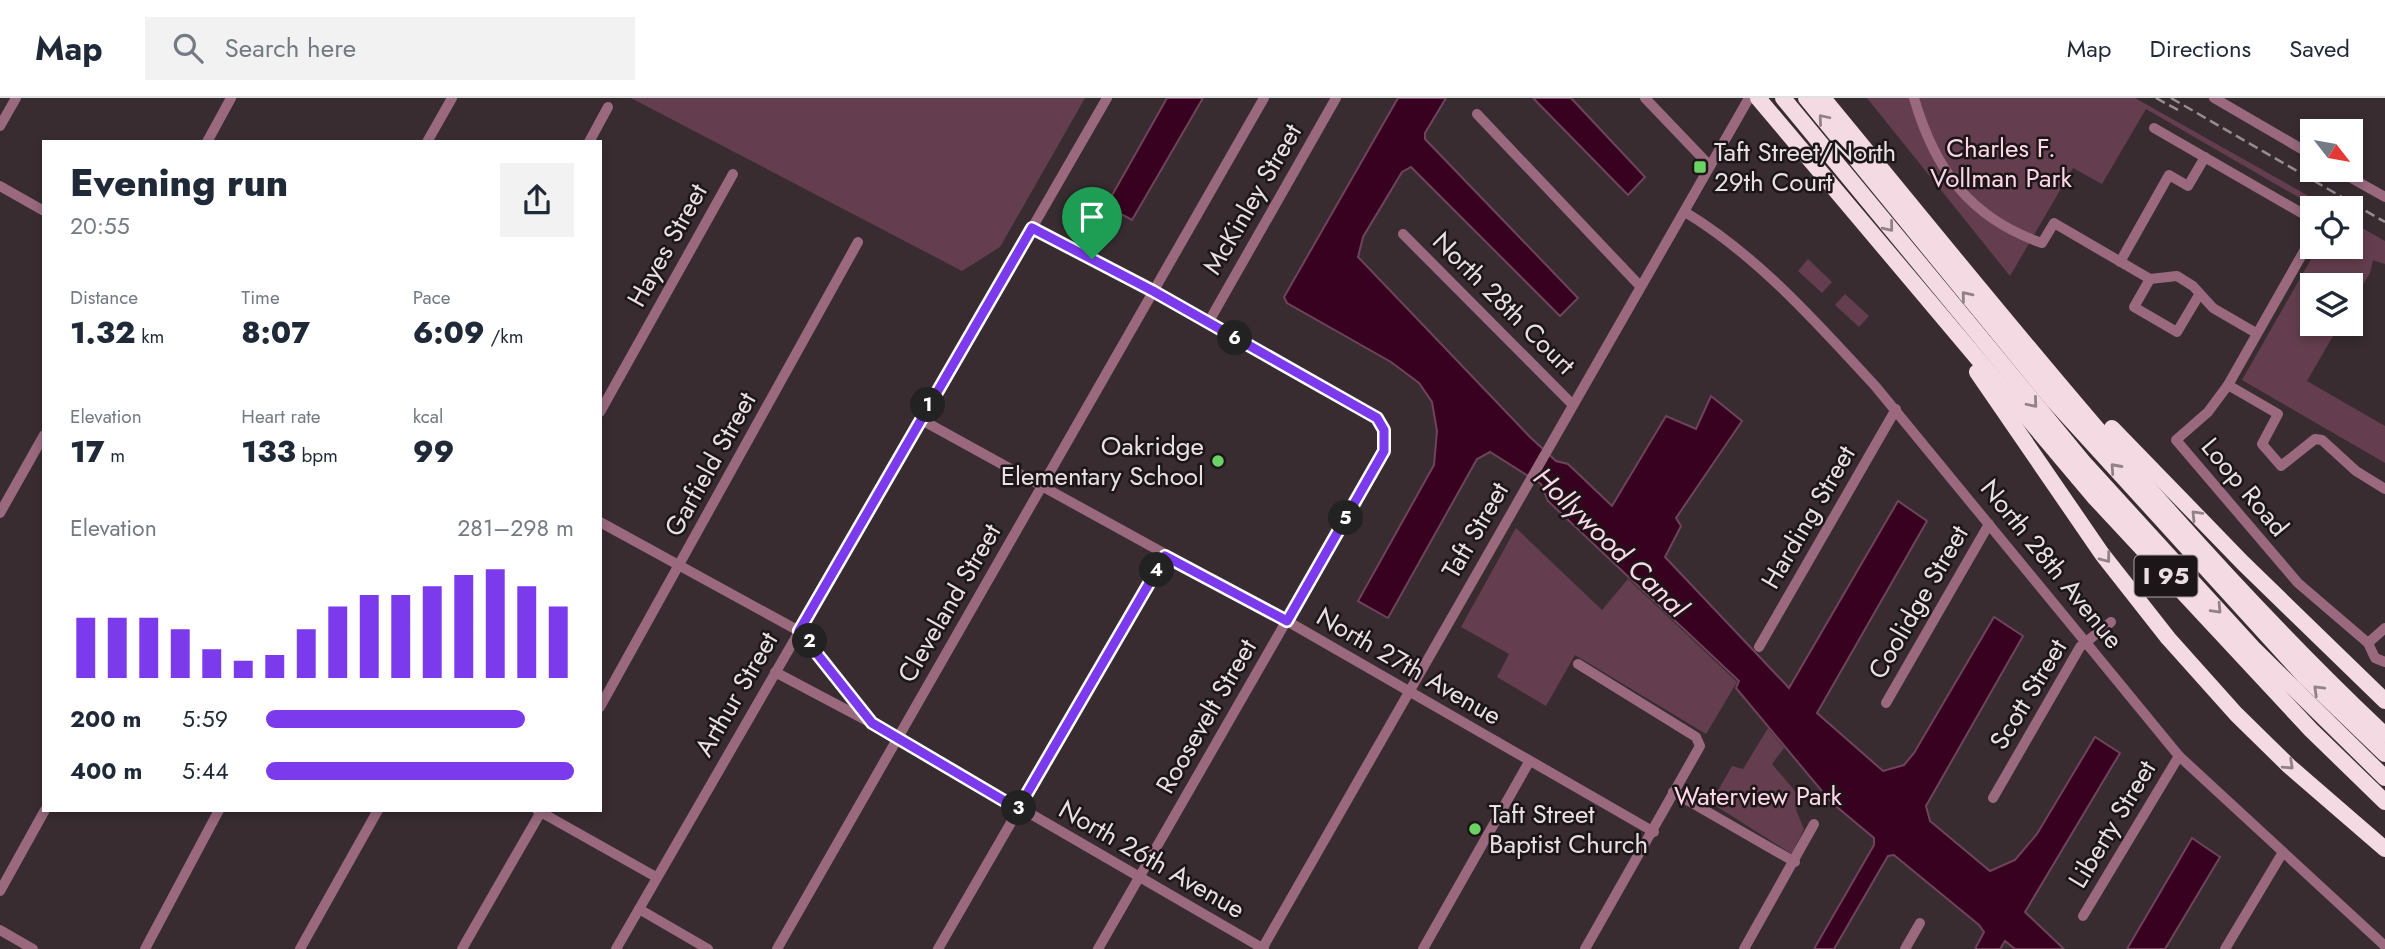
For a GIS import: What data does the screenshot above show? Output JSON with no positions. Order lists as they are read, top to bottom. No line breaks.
{"streets":{"highway":["I 95"],"street":["McKinley Street","Hayes Street","North 28th Court","Garfield Street","Loop Road","Harding Street","Taft Street","North 28th Avenue","Coolidge Street","Cleveland Street","North 27th Avenue","Arthur Street","Scott Street","Roosevelt Street","Liberty Street","North 26th Avenue"]},"crossings":[["McKinley Street","Roosevelt Street"],["North 28th Court","Taft Street"],["Garfield Street","North 26th Avenue"],["Harding Street","North 28th Avenue"],["Taft Street","North 28th Avenue"],["Taft Street","North 27th Avenue"],["Taft Street","North 26th Avenue"],["North 28th Avenue","Coolidge Street"],["North 28th Avenue","Scott Street"],["North 28th Avenue","Liberty Street"],["Cleveland Street","North 27th Avenue"],["Cleveland Street","North 26th Avenue"],["North 27th Avenue","Arthur Street"],["North 27th Avenue","Roosevelt Street"],["Arthur Street","North 26th Avenue"],["Roosevelt Street","North 26th Avenue"]],"water":["Hollywood Canal"],"parks":["Charles F. Vollman Park","Waterview Park"],"places":{"transit":["Taft Street/North 29th Court"],"other":["Oakridge Elementary School","Taft Street Baptist Church"]},"north":"bottom right","page":{"header":"Map","search":"Search here","nav":["Map","Directions","Saved"],"heading":["Evening run","20:55"],"stats":[["Distance","1.32 km"],["Time","8:07"],["Pace","6:09 /km"],["Elevation","17 m"],["Heart rate","133 bpm"],["kcal","99"]],"pins":["6","1","5","4","2","3"],"chart":["Elevation","281–298 m"],"list":[{"name":"200 m","note":"5:59"},{"name":"400 m","note":"5:44"}]}}
